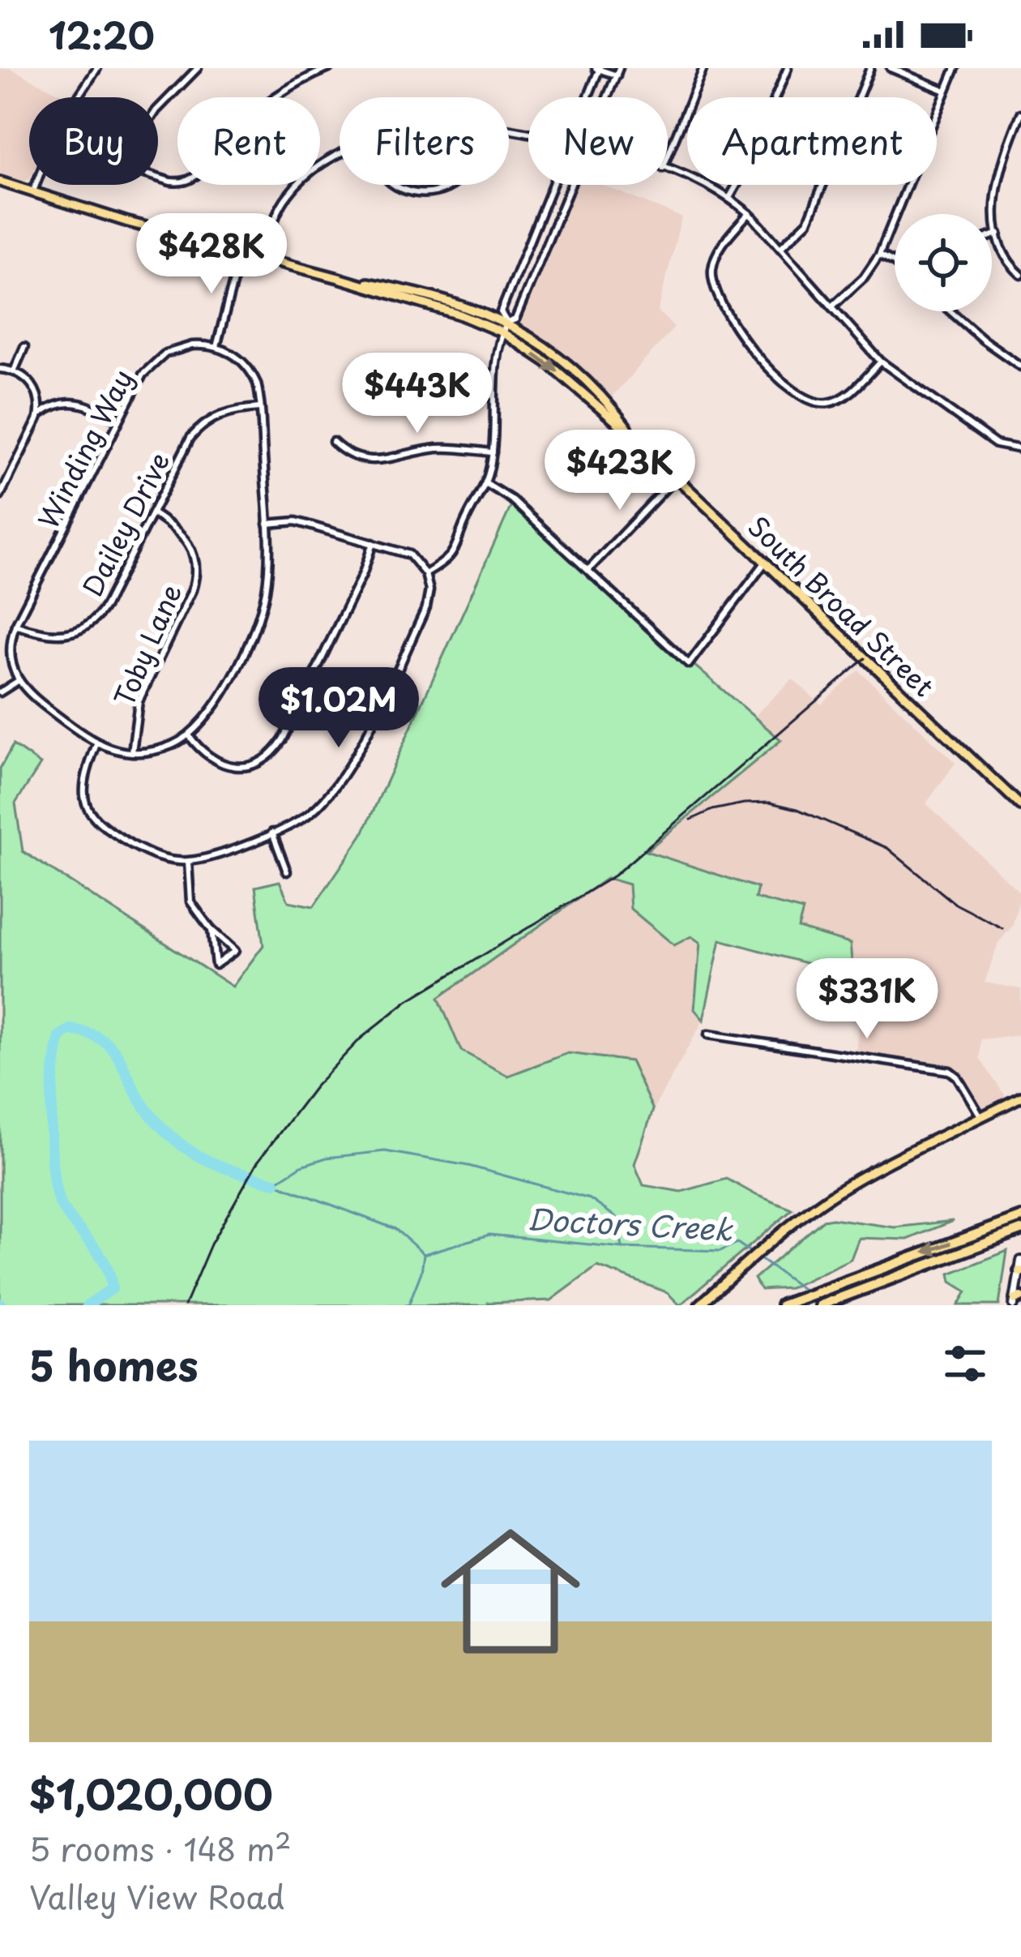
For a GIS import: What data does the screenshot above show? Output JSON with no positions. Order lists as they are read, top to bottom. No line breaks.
{"streets":{"main road":["South Broad Street"],"street":["Winding Way","Dailey Drive","Toby Lane"]},"crossings":[["Winding Way","Dailey Drive"],["Dailey Drive","Toby Lane"]],"water":["Doctors Creek"],"page":{"status":"12:20","chip":["Buy","Rent","Filters","New","Apartment"],"price":["$428K","$443K","$423K","$1.02M","$331K"],"heading":"5 homes","list":[{"name":"$1,020,000","note":"5 rooms · 148 m² · Valley View Road"}]}}
